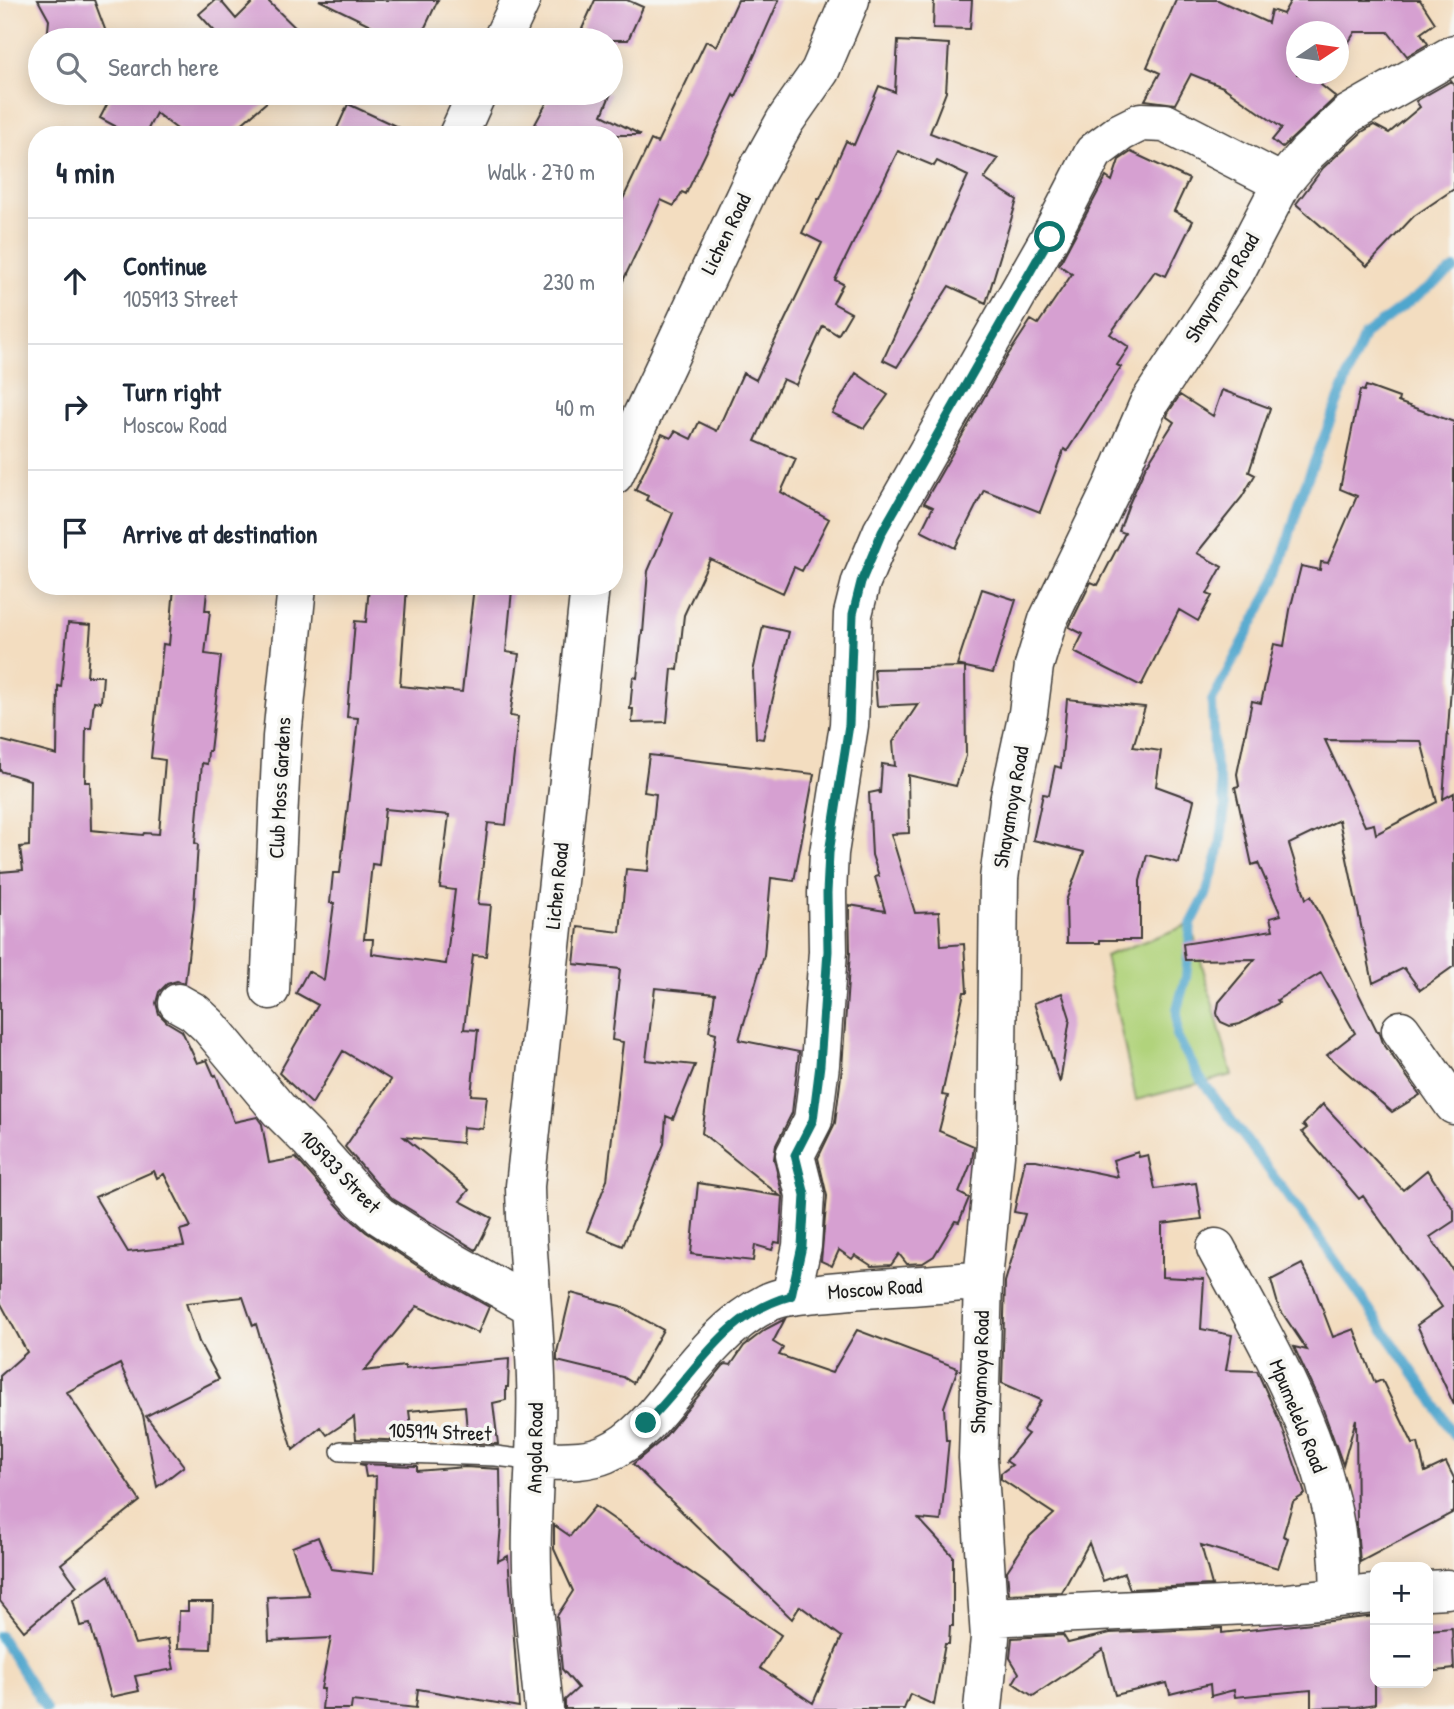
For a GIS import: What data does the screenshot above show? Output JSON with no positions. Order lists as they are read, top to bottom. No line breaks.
{"streets":{"street":["Lichen Road","Shayamoya Road","Club Moss Gardens","105933 Street","Moscow Road","Mpumelelo Road","Angola Road"],"lane":["105914 Street"]},"crossings":[["Lichen Road","Angola Road"],["Shayamoya Road","Moscow Road"],["Shayamoya Road","Mpumelelo Road"],["105933 Street","Angola Road"],["Moscow Road","105914 Street"],["Moscow Road","Angola Road"],["105914 Street","Angola Road"]],"north":"right","page":{"search":"Search here","heading":["4 min","Walk · 270 m"],"list":[["Continue","105913 Street","230 m"],["Turn right","Moscow Road","40 m"],"Arrive at destination"],"map_buttons":["+","−"]}}
